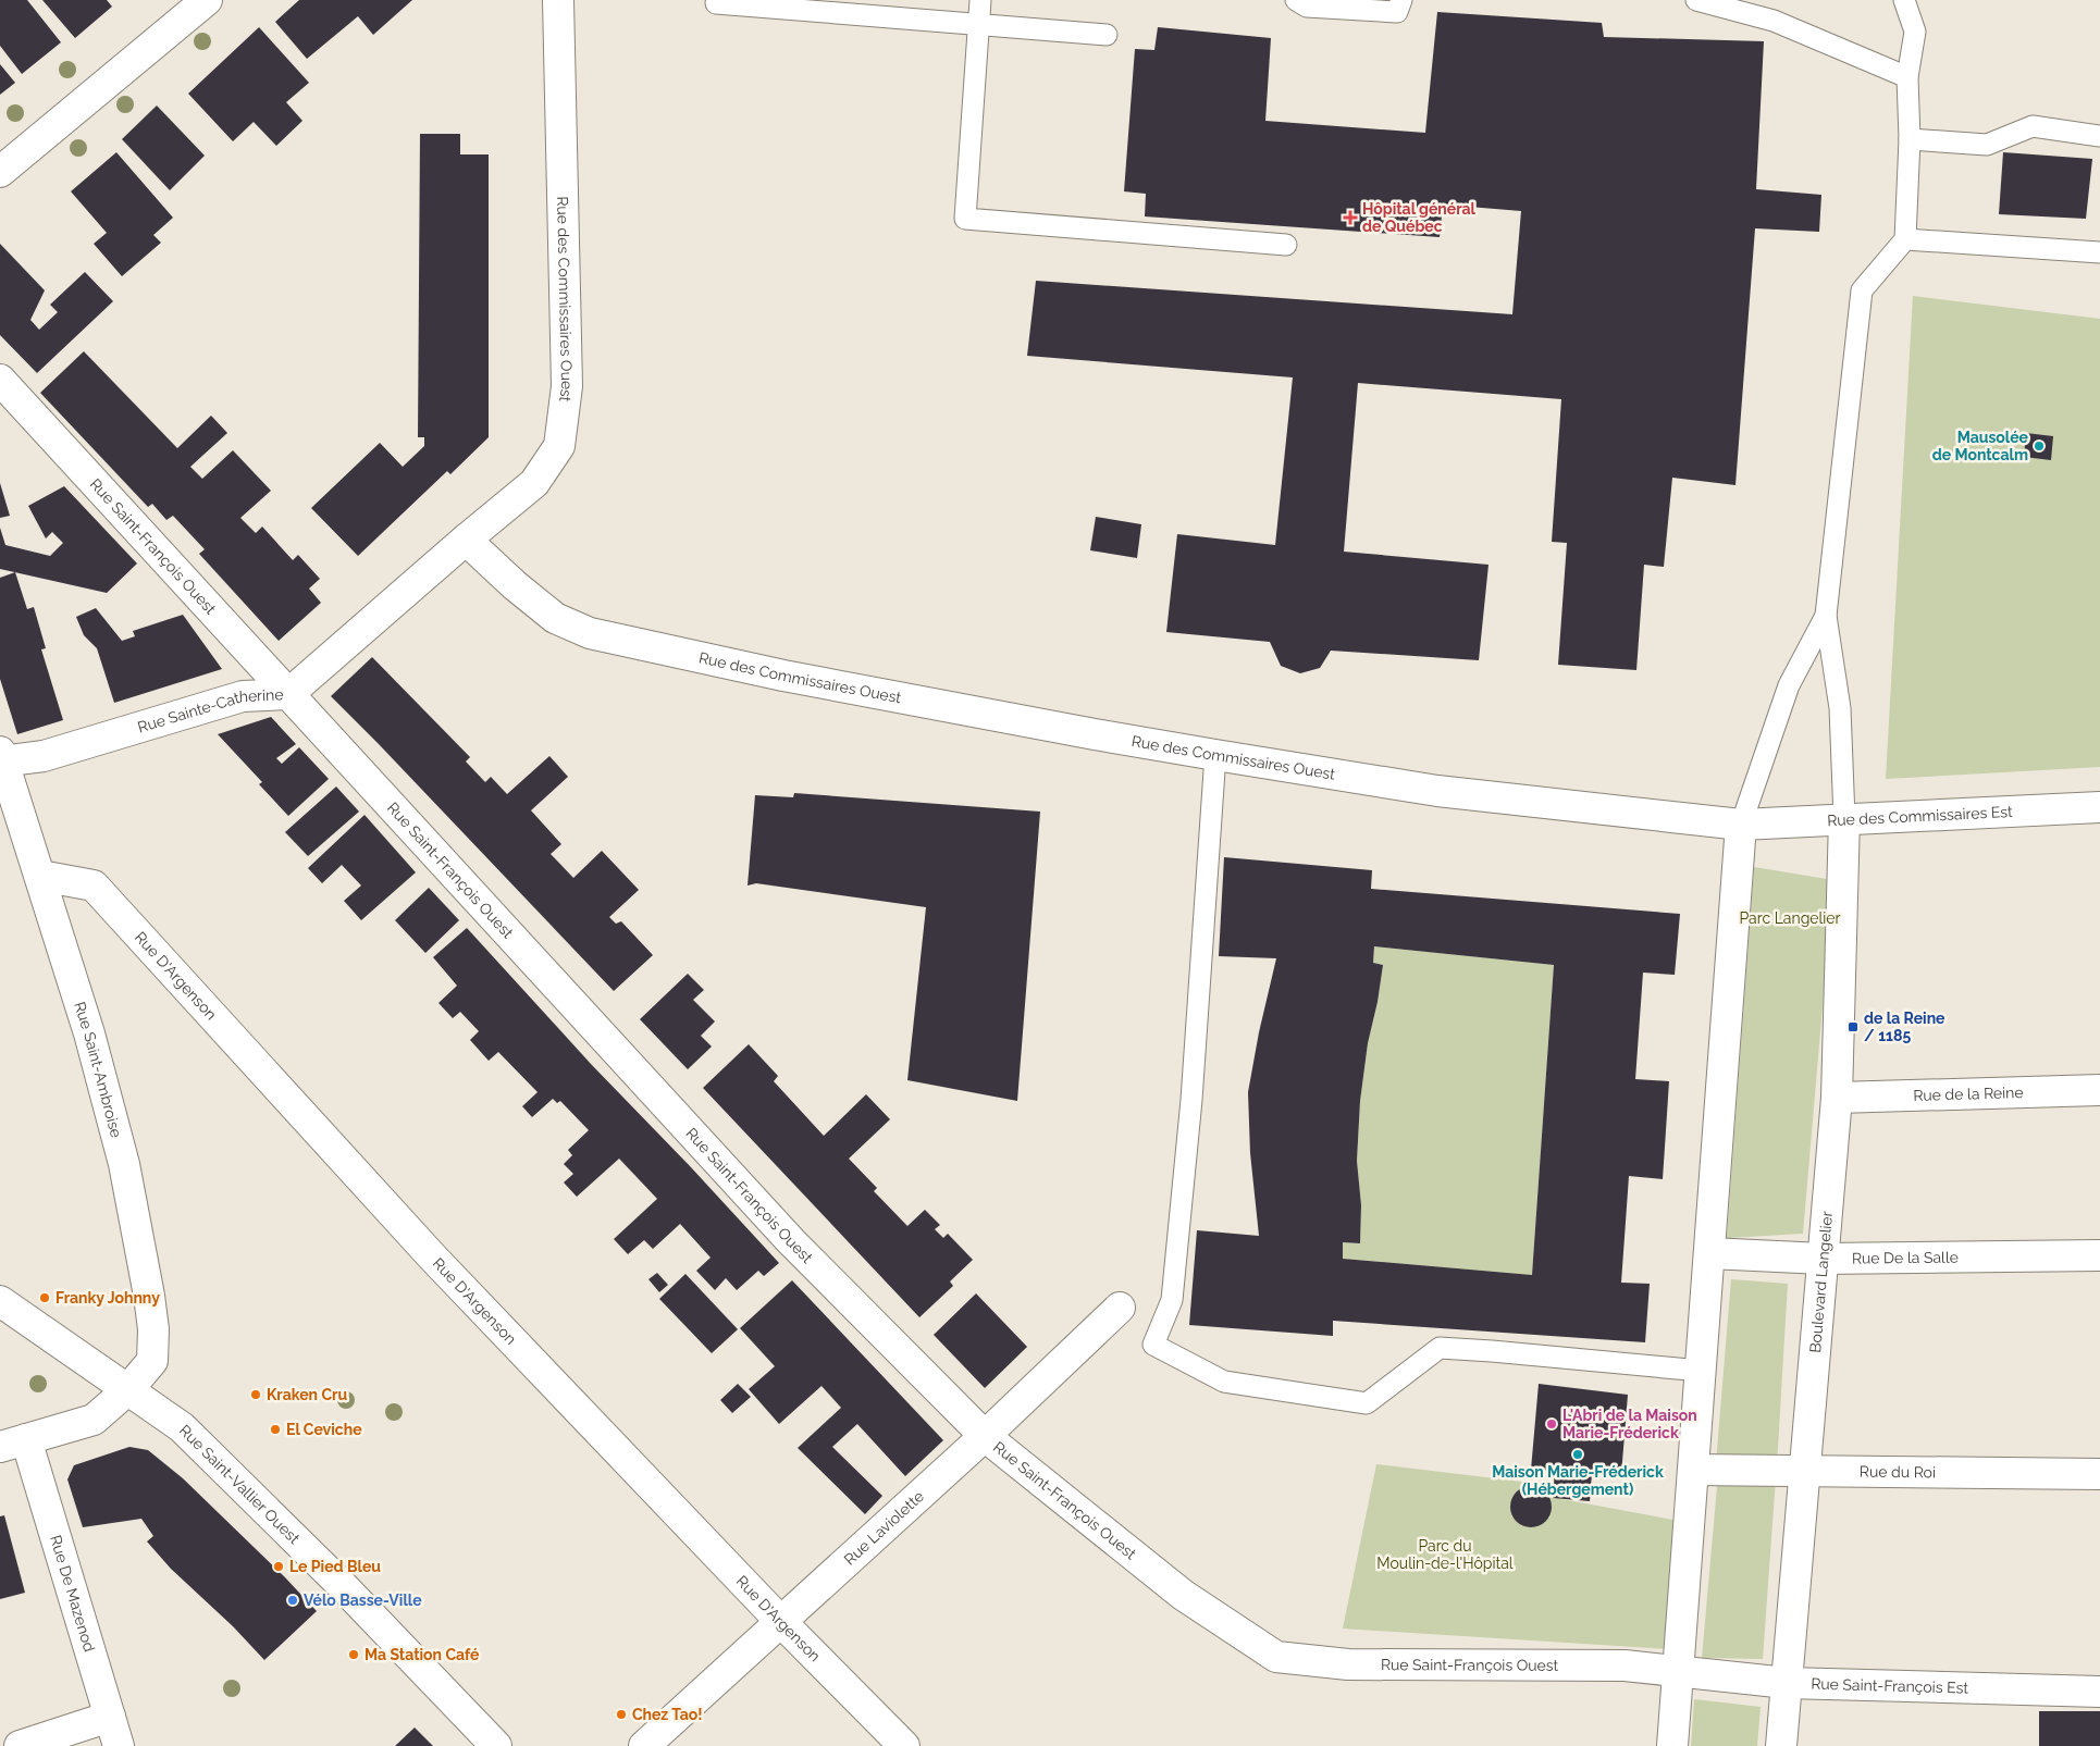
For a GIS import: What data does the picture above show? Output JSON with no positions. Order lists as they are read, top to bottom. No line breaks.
{"streets":{"street":["Rue des Commissaires Ouest","Rue Saint-François Ouest","Rue Sainte-Catherine","Rue des Commissaires Est","Rue D'Argenson","Rue Saint-Ambroise","Rue de la Reine","Rue De la Salle","Boulevard Langelier","Rue du Roi","Rue Saint-Vallier Ouest","Rue Laviolette","Rue De Mazenod","Rue Saint-François Est"]},"crossings":[["Rue des Commissaires Ouest","Rue Sainte-Catherine"],["Rue des Commissaires Ouest","Rue des Commissaires Est"],["Rue Saint-François Ouest","Rue Sainte-Catherine"],["Rue Saint-François Ouest","Rue Laviolette"],["Rue Saint-François Ouest","Rue Saint-François Est"],["Rue Sainte-Catherine","Rue Saint-Ambroise"],["Rue des Commissaires Est","Boulevard Langelier"],["Rue D'Argenson","Rue Saint-Ambroise"],["Rue D'Argenson","Rue Laviolette"],["Rue Saint-Ambroise","Rue Saint-Vallier Ouest"],["Rue Saint-Ambroise","Rue De Mazenod"],["Rue de la Reine","Boulevard Langelier"],["Rue De la Salle","Boulevard Langelier"],["Boulevard Langelier","Rue du Roi"],["Boulevard Langelier","Rue Saint-François Est"]],"parks":["Parc Langelier","Parc du Moulin-de-l'Hôpital"],"places":{"health":["Hôpital général de Québec"],"other":["Mausolée de Montcalm","Franky Johnny","Kraken Cru","L'Abri de la Maison Marie-Fréderick","El Ceviche","Maison Marie-Fréderick (Hébergement)","Le Pied Bleu","Vélo Basse-Ville","Ma Station Café","Chez Tao!"],"transit":["de la Reine / 1185"]}}
